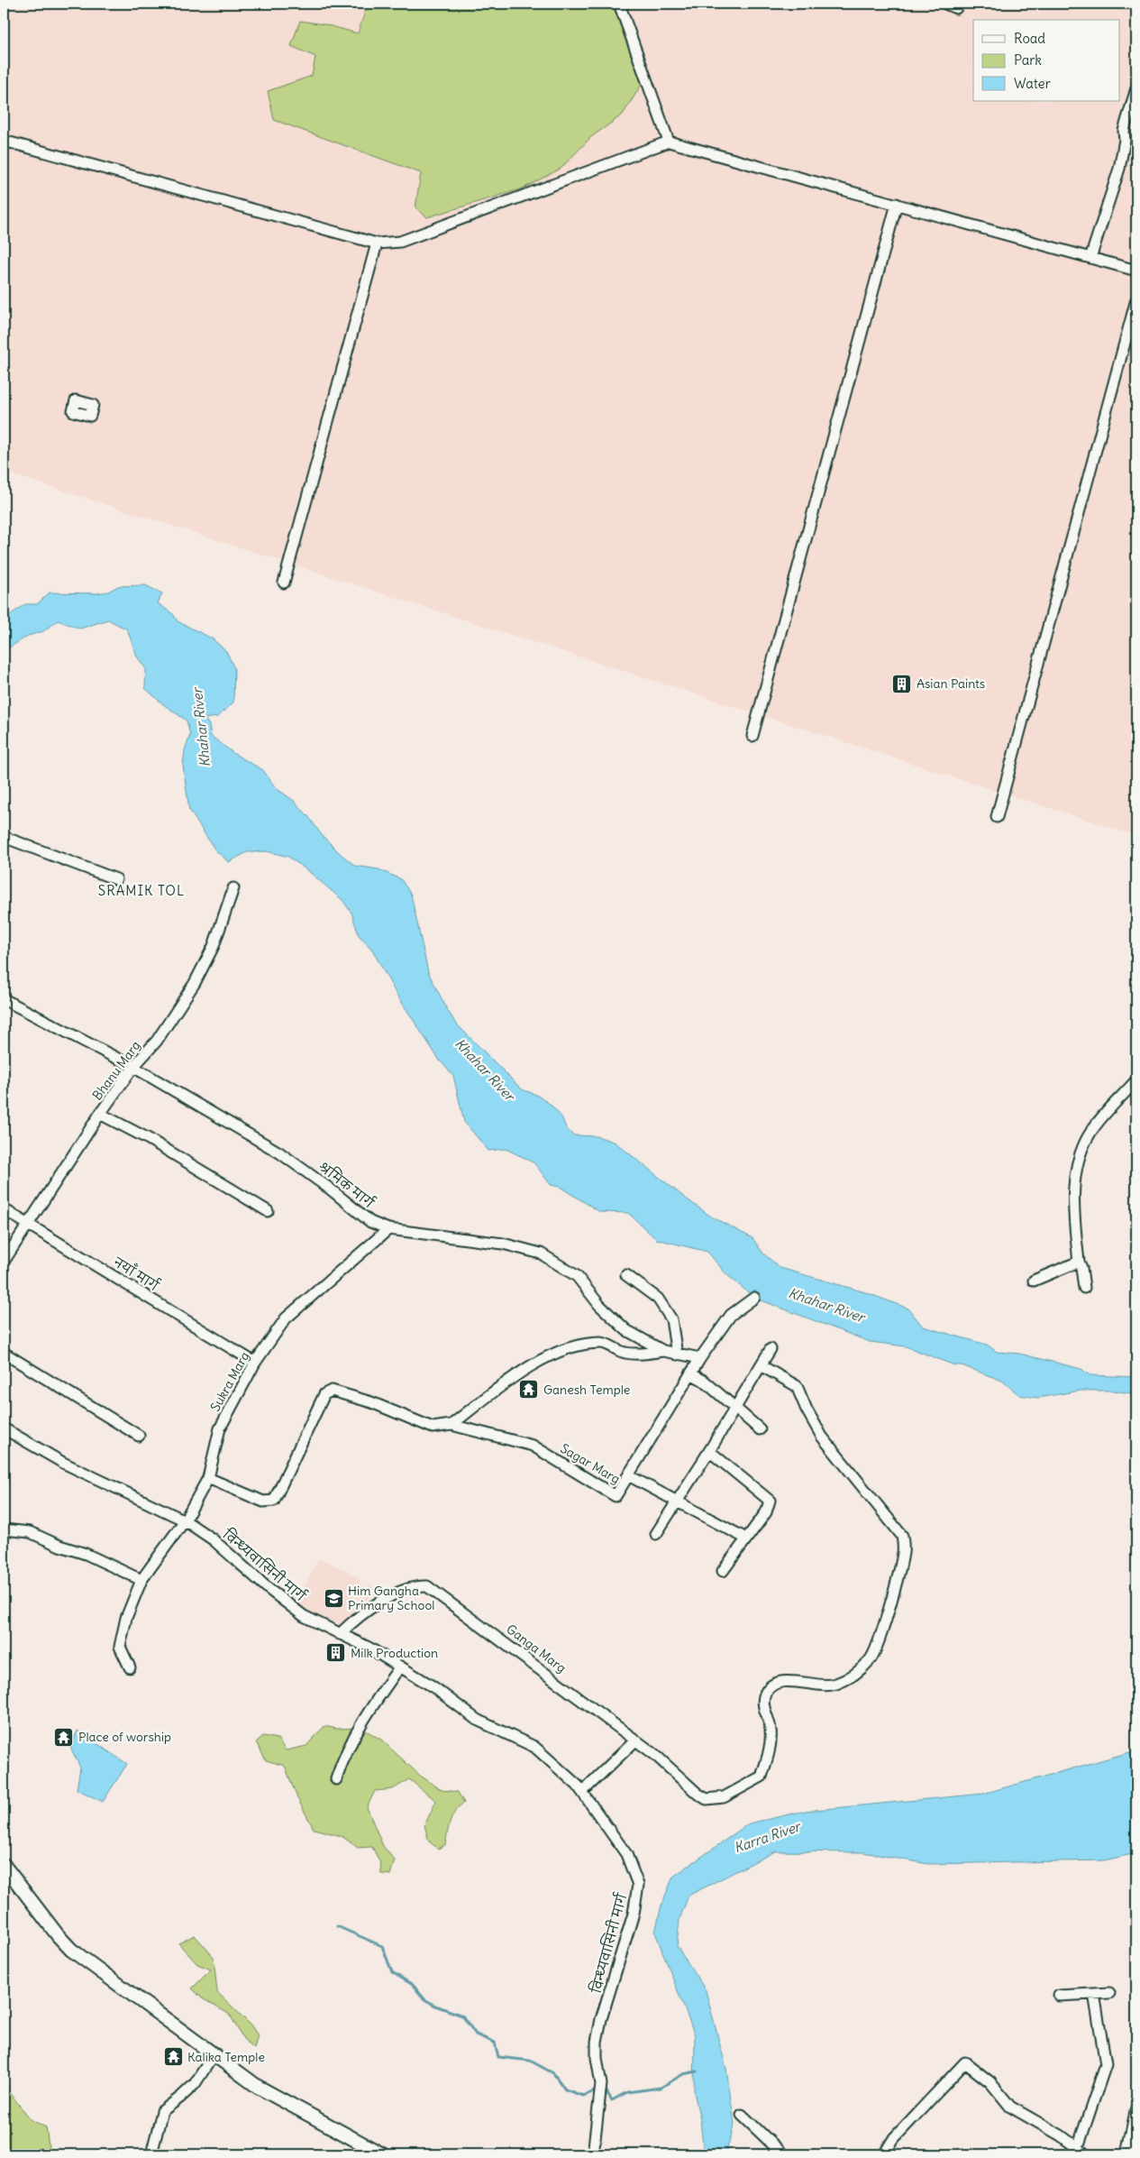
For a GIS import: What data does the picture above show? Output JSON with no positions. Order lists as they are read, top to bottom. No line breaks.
{"streets":{"street":["Bhanu Marg","श्रमिक मार्ग","नयाँ मार्ग","Sukra Marg","Sagar Marg","विन्ध्यवासिनी मार्ग","Ganga Marg"]},"crossings":[["Bhanu Marg","श्रमिक मार्ग"],["Bhanu Marg","नयाँ मार्ग"],["श्रमिक मार्ग","Sukra Marg"],["श्रमिक मार्ग","Sagar Marg"],["नयाँ मार्ग","Sukra Marg"],["Sukra Marg","विन्ध्यवासिनी मार्ग"],["विन्ध्यवासिनी मार्ग","Ganga Marg"]],"districts":["SRAMIK TOL"],"water":["Khahar River","Karra River"],"places":{"building":["Asian Paints","Milk Production"],"temple":["Ganesh Temple","Place of worship","Kalika Temple"],"school or university":["Him Gangha Primary School"]},"legend":["Road","Park","Water"]}
